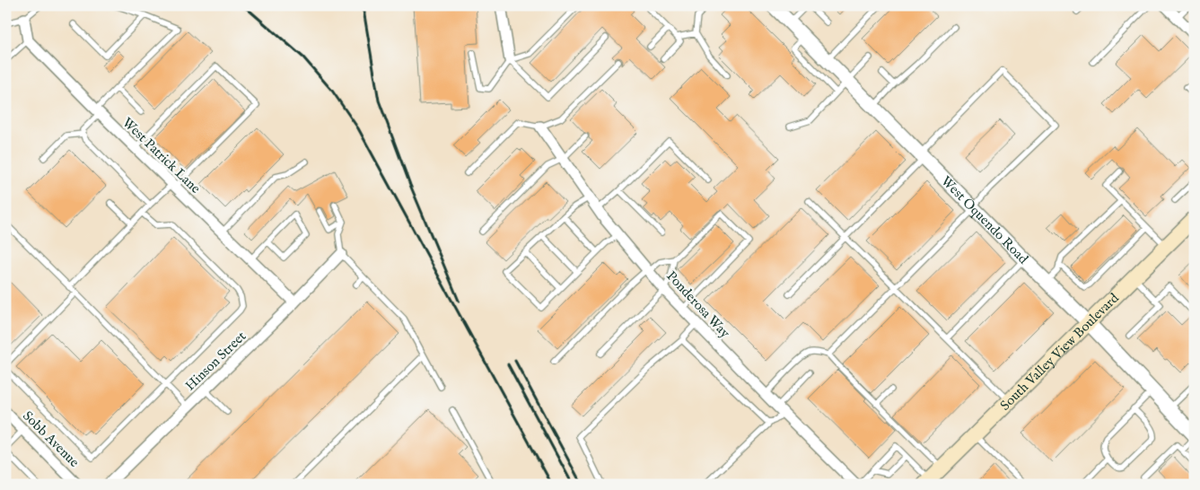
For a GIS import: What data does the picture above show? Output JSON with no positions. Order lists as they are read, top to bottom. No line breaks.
{"streets":{"main road":["South Valley View Boulevard"],"street":["West Patrick Lane","West Oquendo Road","Ponderosa Way","Hinson Street","Sobb Avenue"]},"crossings":[["West Patrick Lane","Hinson Street"],["West Oquendo Road","South Valley View Boulevard"]]}
